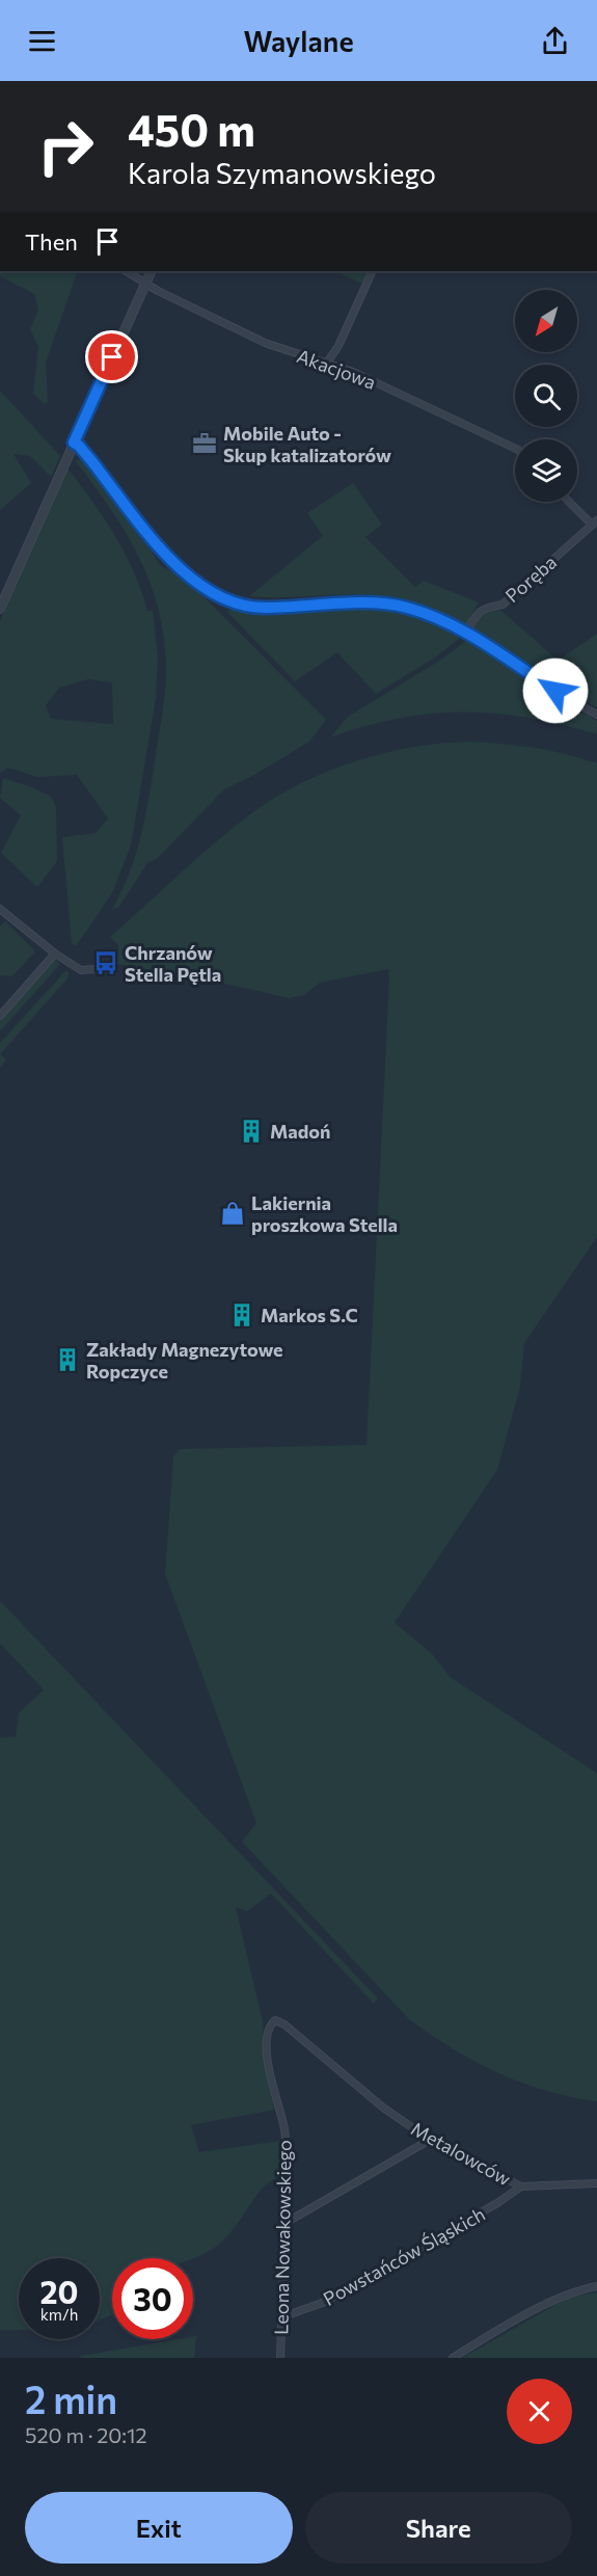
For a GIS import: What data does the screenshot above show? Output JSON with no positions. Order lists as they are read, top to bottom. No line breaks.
{"streets":{"street":["Akacjowa","Poręba","Metalowców","Leona Nowakowskiego","Powstańców Śląskich"]},"crossings":[["Metalowców","Leona Nowakowskiego"],["Metalowców","Powstańców Śląskich"],["Leona Nowakowskiego","Powstańców Śląskich"]],"places":{"office":["Mobile Auto - Skup katalizatorów"],"bus stop":["Chrzanów Stella Pętla"],"building":["Madoń","Markos S.C","Zakłady Magnezytowe Ropczyce"],"shop":["Lakiernia proszkowa Stella"]},"north":"bottom left","page":{"header":"Waylane","turn":["450 m","Karola Szymanowskiego"],"then":"Then","speed":"20 km/h","limit":"30","heading":["2 min","520 m · 20:12"],"buttons":["Exit","Share"]}}
